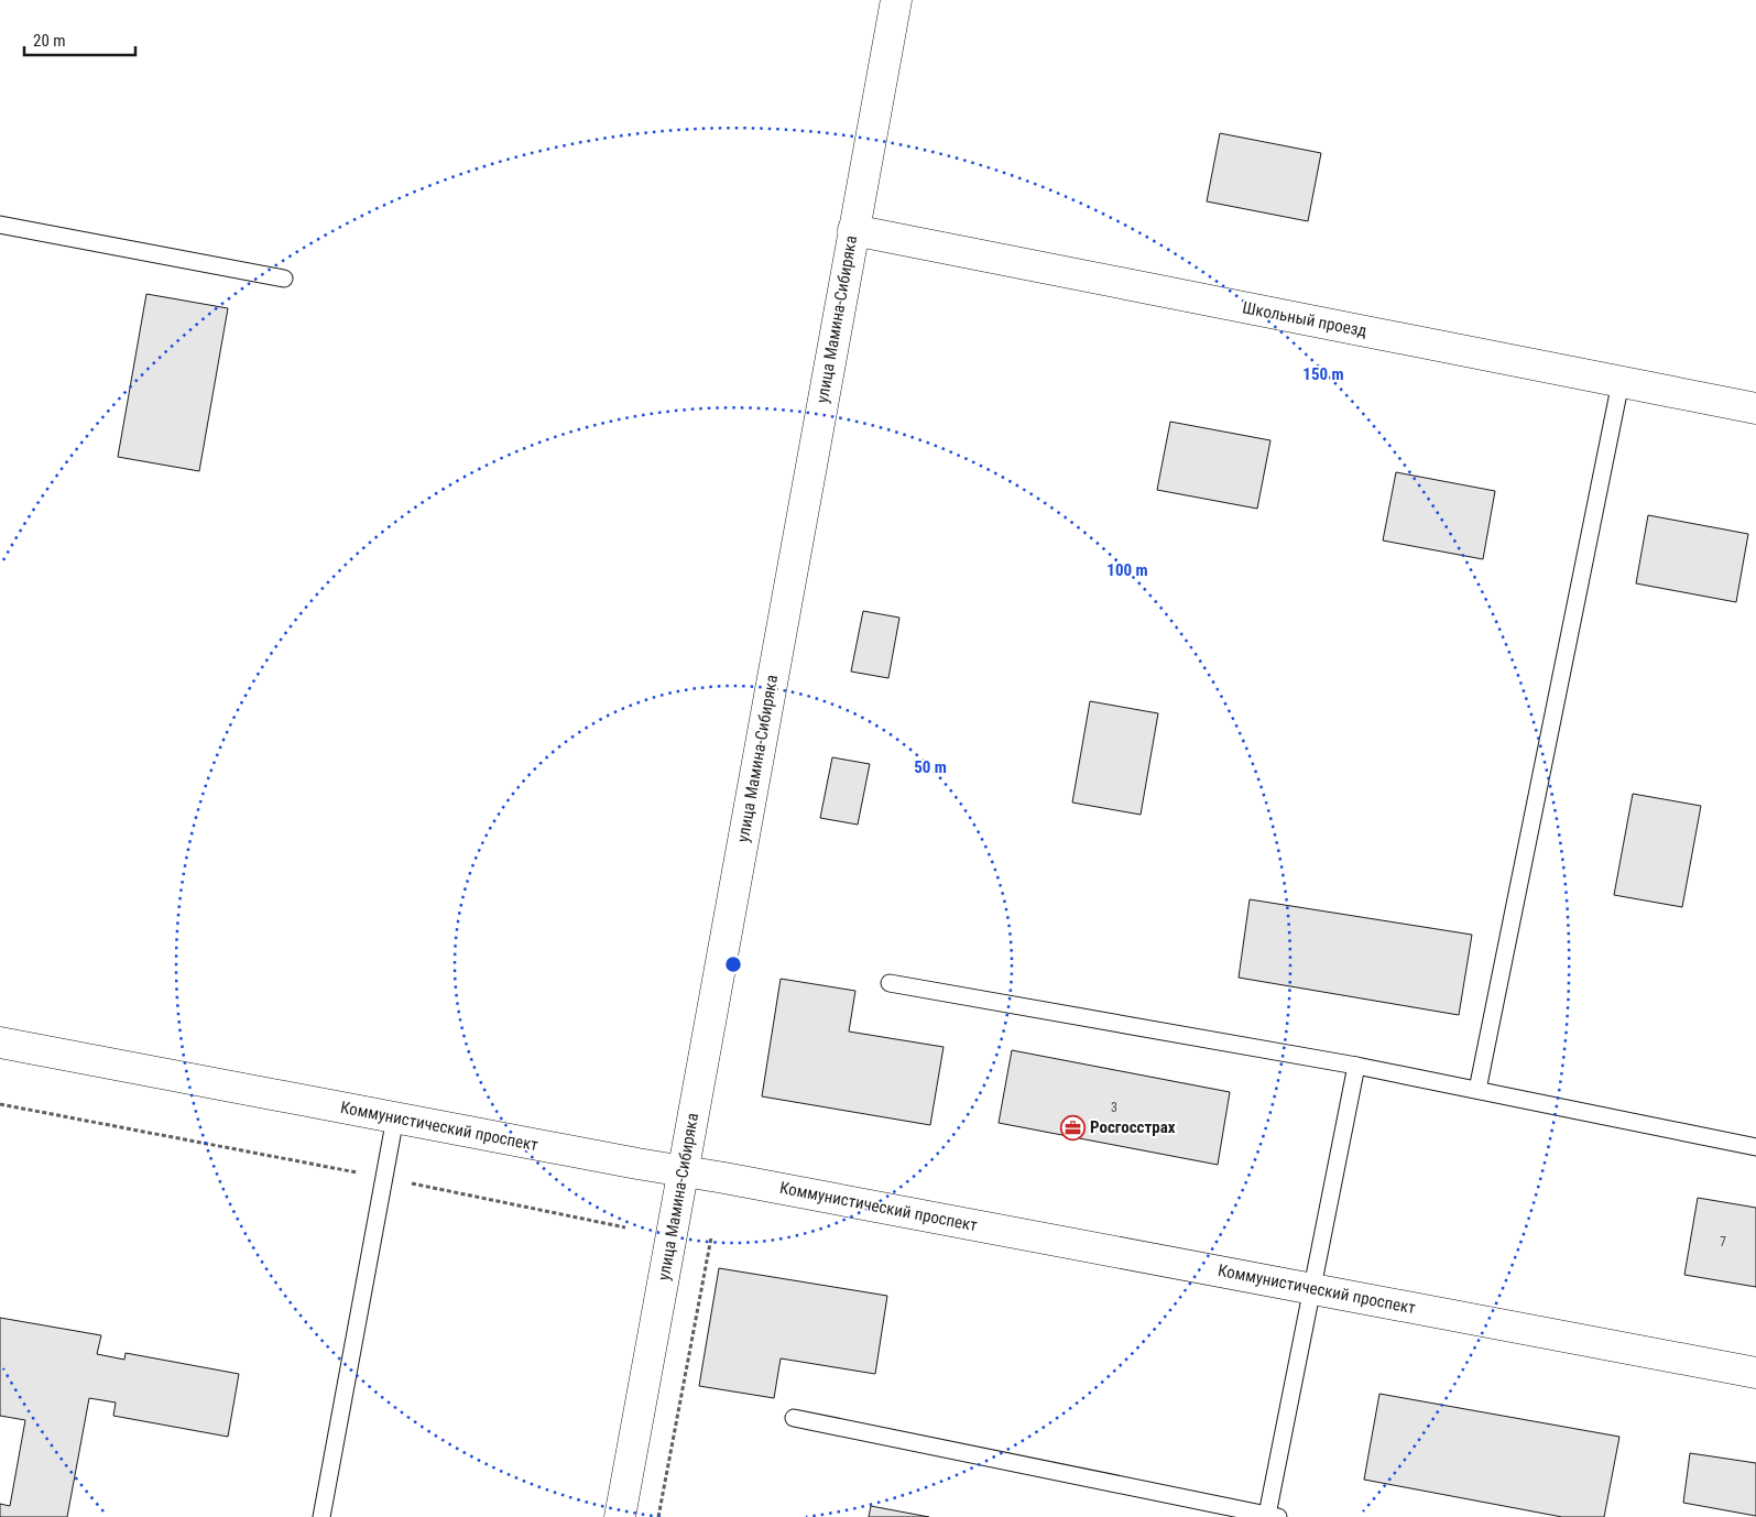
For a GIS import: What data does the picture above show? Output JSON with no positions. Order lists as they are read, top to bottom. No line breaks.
{"streets":{"street":["улица Мамина-Сибиряка","Школьный проезд","Коммунистический проспект"]},"crossings":[["улица Мамина-Сибиряка","Школьный проезд"],["улица Мамина-Сибиряка","Коммунистический проспект"]],"places":{"office":["Росгосстрах"]},"house_numbers":["3","7"],"scale_bar":"20 m","rings":["150 m","100 m","50 m"]}
